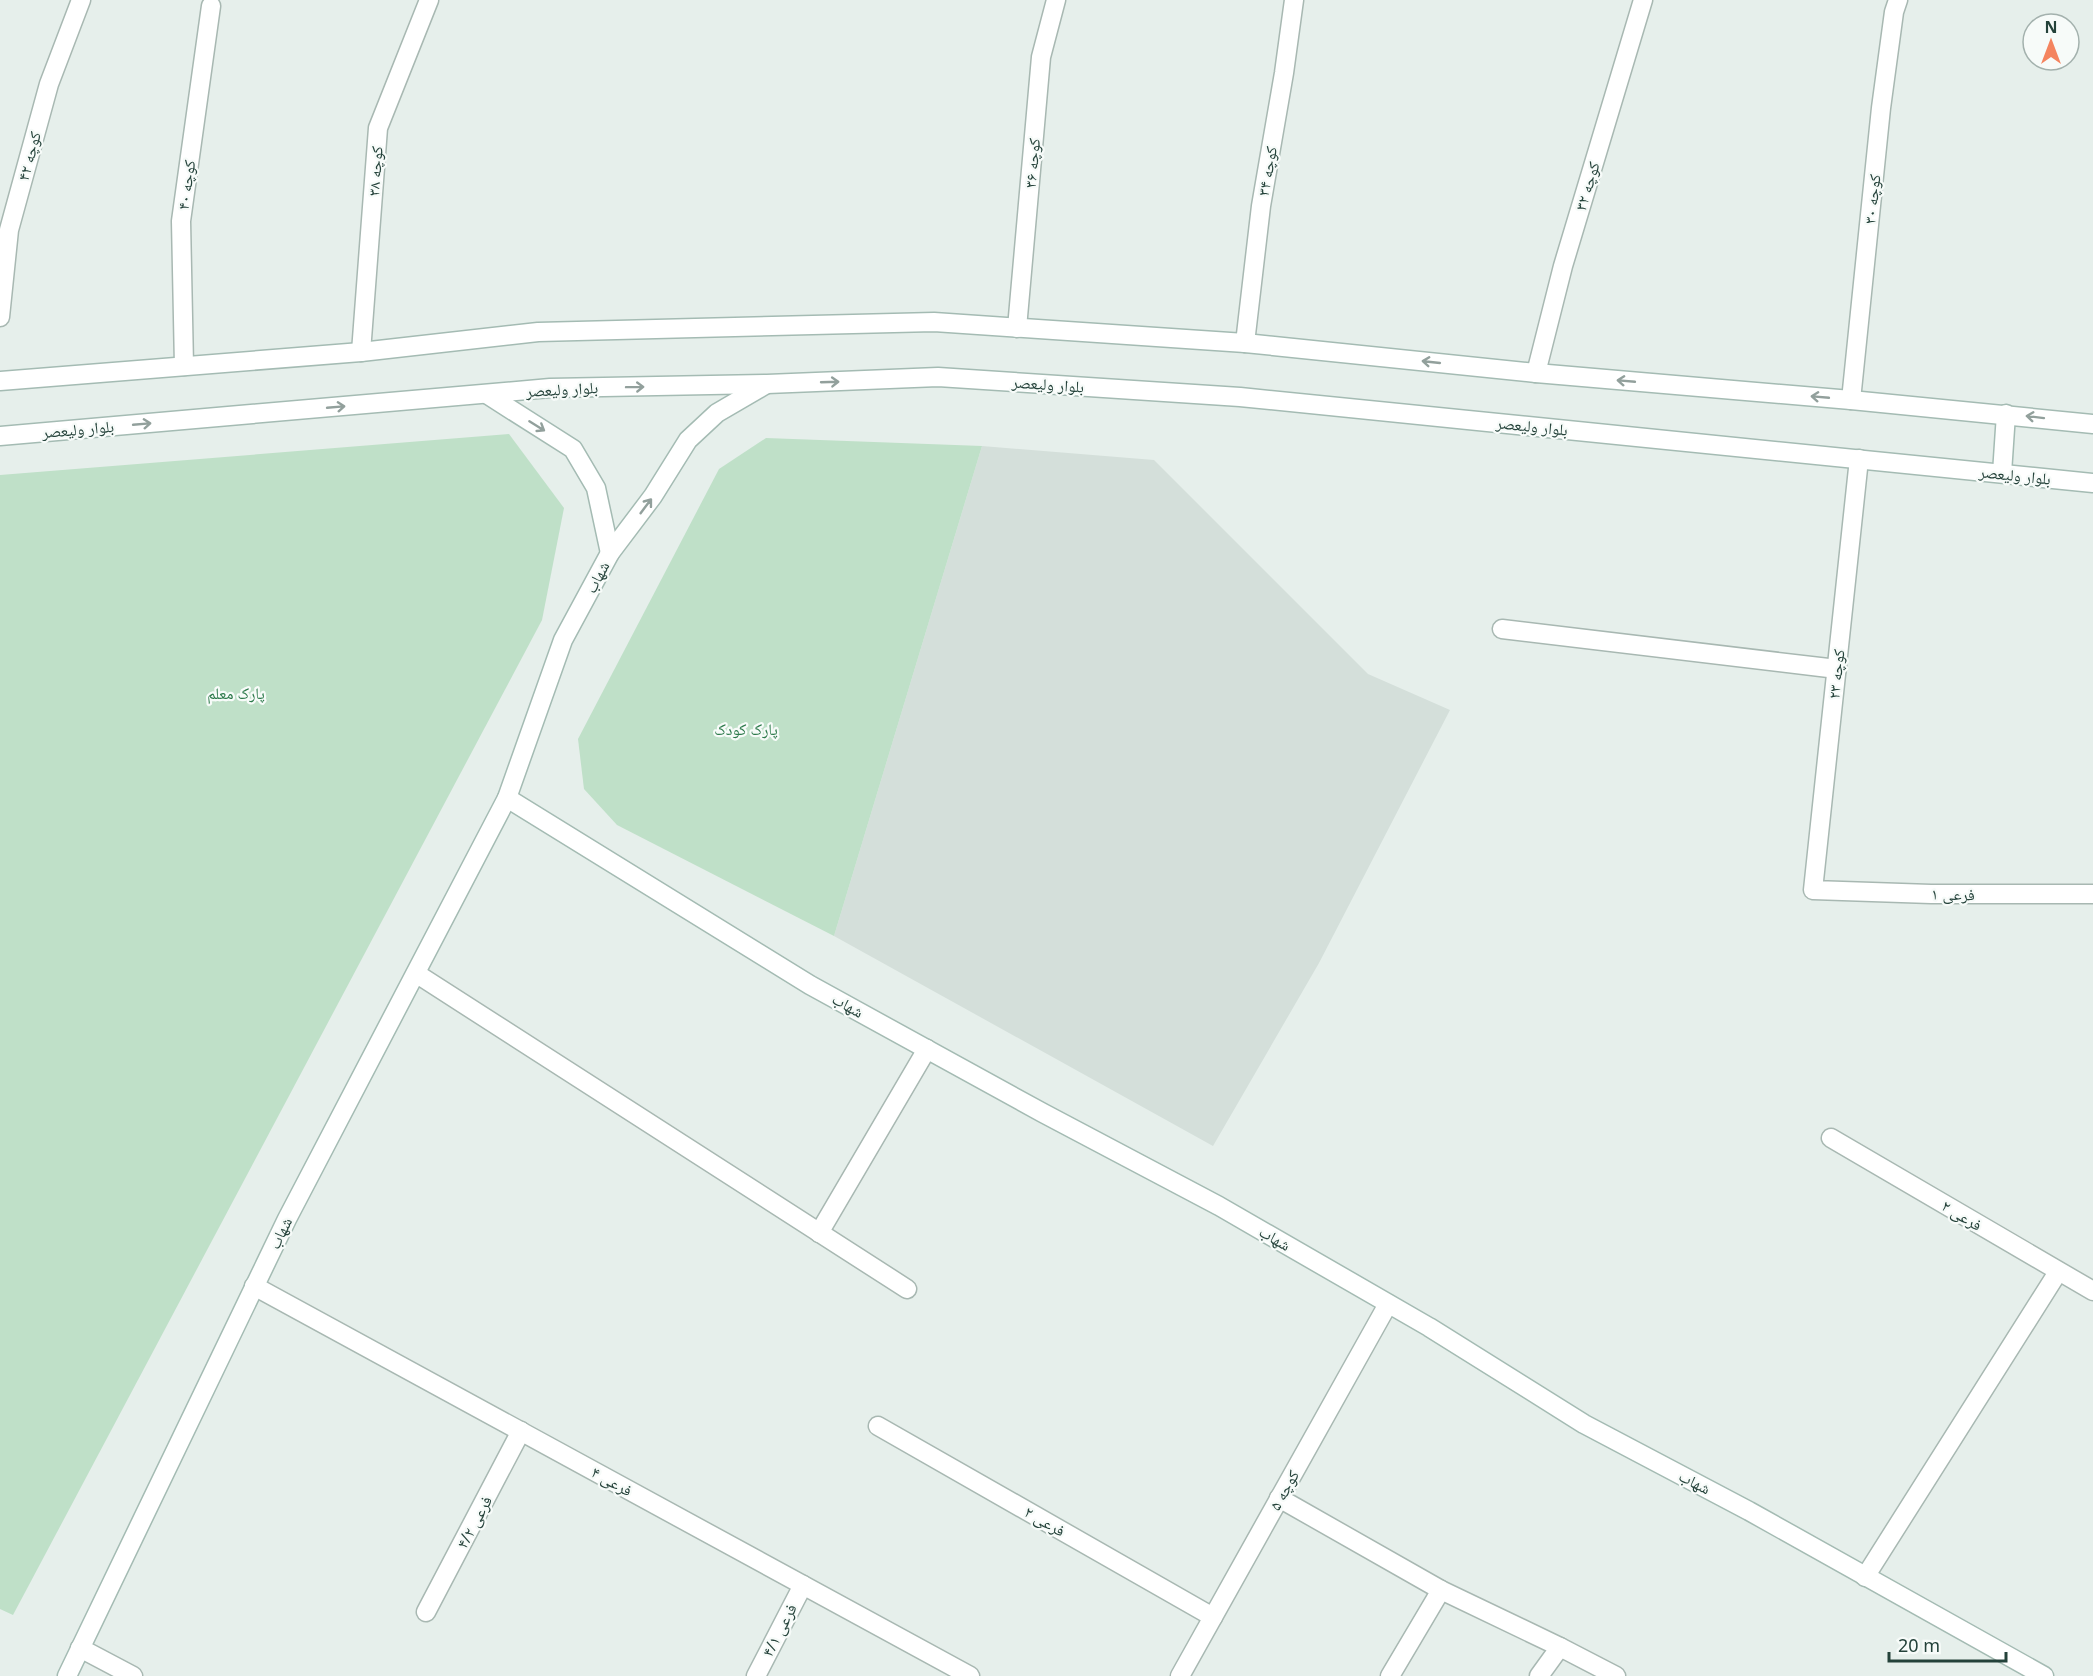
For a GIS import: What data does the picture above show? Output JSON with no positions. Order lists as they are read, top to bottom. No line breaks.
{"streets":{"street":["کوچه ۴۲","۳۶ کوچه","کوچه ۳۸","کوچه ۳۴","کوچه ۴۰","کوچه ۳۲","کوچه ۳۰","بلوار ولیعصر","شهاب","کوچه ۲۳","فرعی ۱","فرعی ۲","فرعی ۴","کوچه ۵","فرعی ۴/۲","فرعی ۴/۱"]},"crossings":[["بلوار ولیعصر","شهاب"],["بلوار ولیعصر","کوچه ۲۳"],["شهاب","فرعی ۴"],["شهاب","کوچه ۵"],["کوچه ۲۳","فرعی ۱"],["فرعی ۲","کوچه ۵"],["فرعی ۴","فرعی ۴/۲"],["فرعی ۴","فرعی ۴/۱"]],"parks":["پارک معلم","پارک کودک"],"scale_bar":"20 m","north":"top"}
